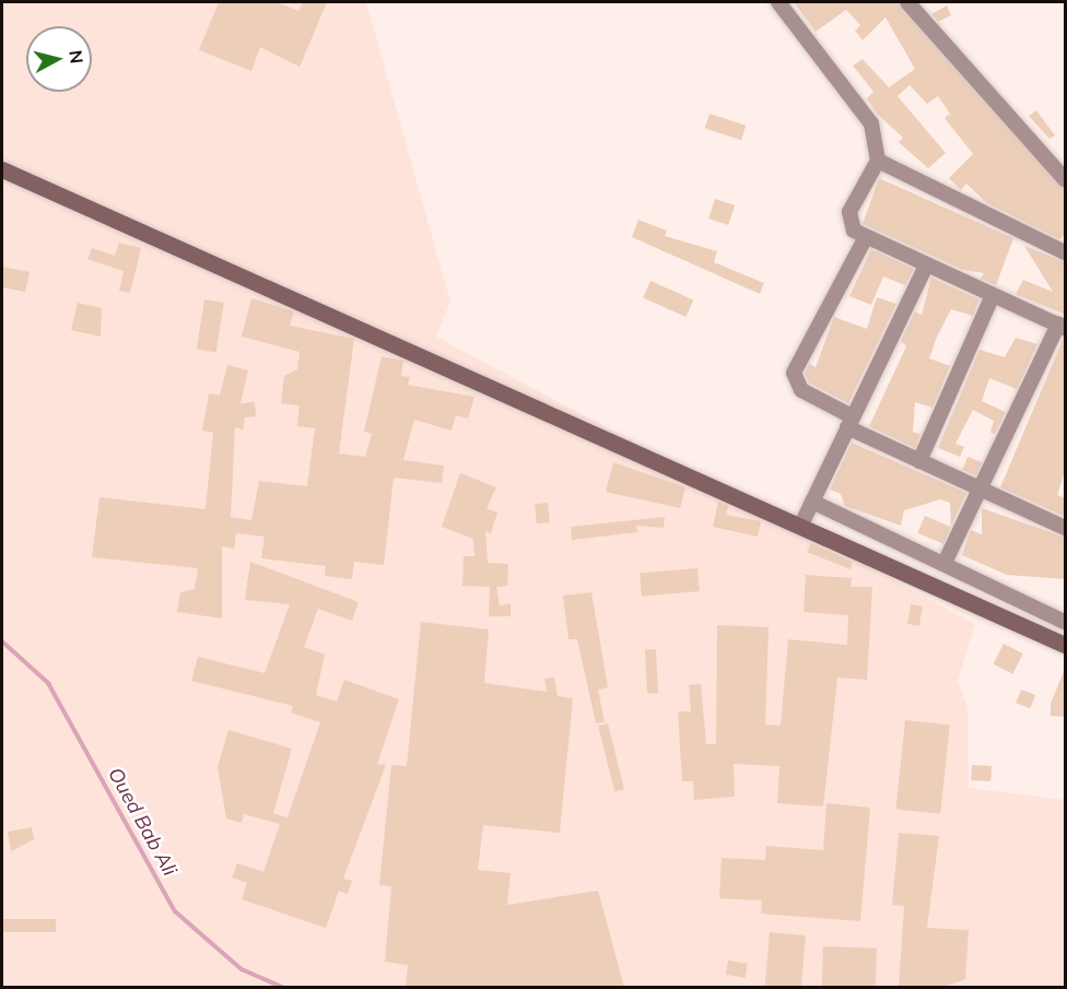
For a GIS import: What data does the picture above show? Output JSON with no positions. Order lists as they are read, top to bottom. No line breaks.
{"water":["Oued Bab Ali"],"north":"right"}
